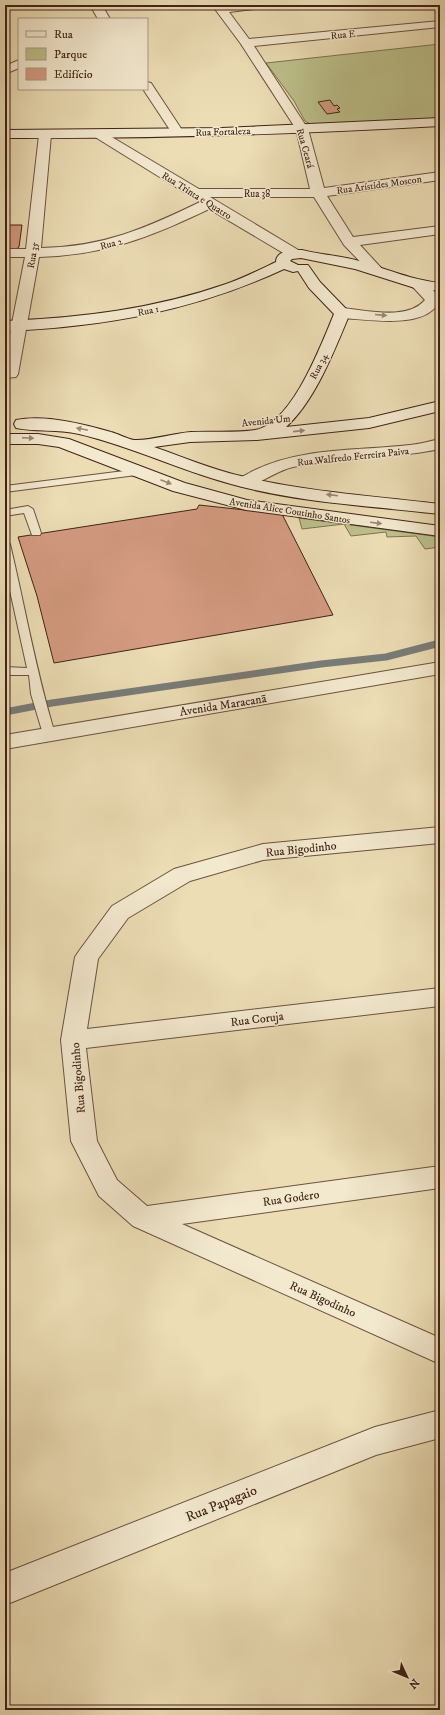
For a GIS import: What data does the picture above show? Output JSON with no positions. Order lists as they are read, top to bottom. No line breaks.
{"streets":{"street":["Rua E","Rua Fortaleza","Rua Ceará","Rua Arístides Moscon","Rua 38","Rua Trinta e Quatro","Rua 2","Rua 35","Rua 1","Rua 34","Avenida Um","Rua Walfredo Ferreira Paiva","Avenida Alice Coutinho Santos","Avenida Maracanã","Rua Bigodinho","Rua Coruja","Rua Godero","Rua Papagaio"]},"crossings":[["Rua E","Rua Ceará"],["Rua Fortaleza","Rua Ceará"],["Rua Fortaleza","Rua Trinta e Quatro"],["Rua Fortaleza","Rua 35"],["Rua Ceará","Rua Arístides Moscon"],["Rua Ceará","Rua 38"],["Rua Ceará","Rua Trinta e Quatro"],["Rua Arístides Moscon","Rua 38"],["Rua 38","Rua Trinta e Quatro"],["Rua Trinta e Quatro","Rua 2"],["Rua Trinta e Quatro","Rua 1"],["Rua 2","Rua 35"],["Rua 35","Rua 1"],["Rua 34","Avenida Um"],["Avenida Um","Avenida Alice Coutinho Santos"],["Rua Walfredo Ferreira Paiva","Avenida Alice Coutinho Santos"],["Rua Bigodinho","Rua Coruja"],["Rua Bigodinho","Rua Godero"]],"legend":["Rua","Parque","Edifício"],"north":"bottom right"}
